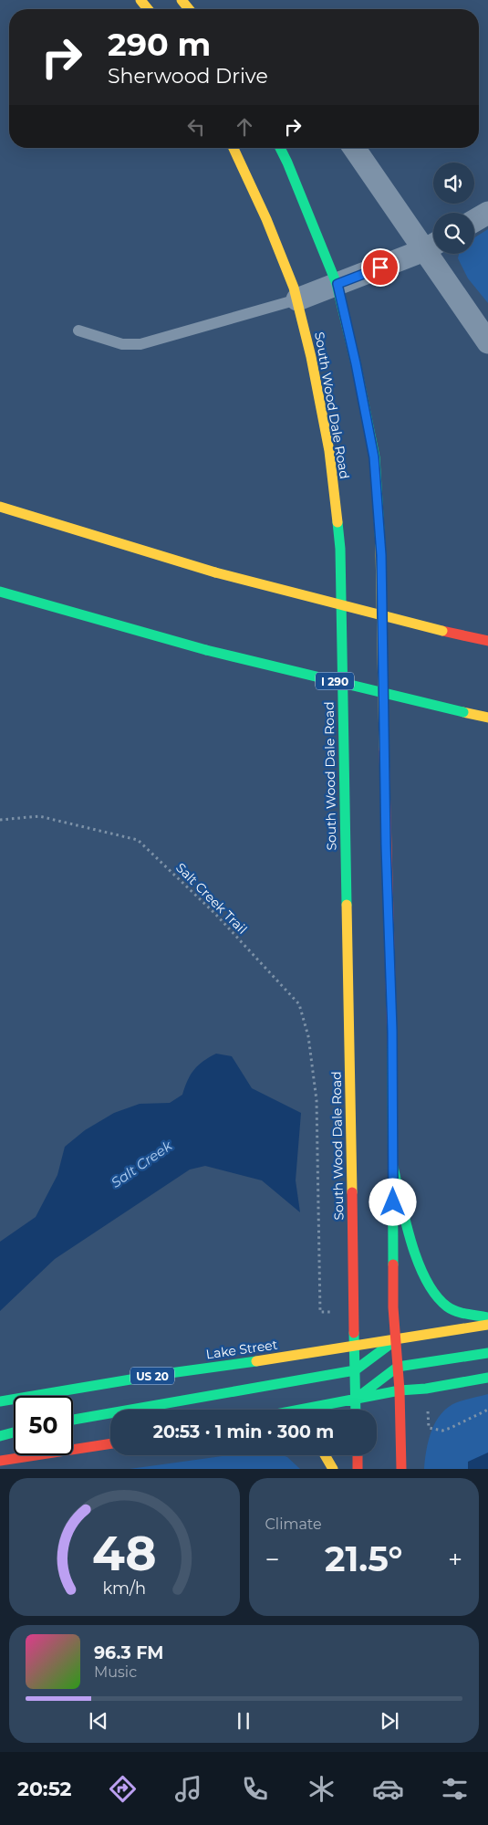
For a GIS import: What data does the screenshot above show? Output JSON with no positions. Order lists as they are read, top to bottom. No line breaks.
{"streets":{"main road":["South Wood Dale Road","I 290","Lake Street","US 20"],"path":["Salt Creek Trail"]},"crossings":[["South Wood Dale Road","Lake Street"]],"water":["Salt Creek"],"page":{"turn":["290 m","Sherwood Drive"],"limit":"50","trip":"20:53 · 1 min · 300 m","tile":"Climate","heat":["−","21.5°","+"],"song":["96.3 FM","Music"],"tabs":"20:52","gauge":["48","km/h"]}}
